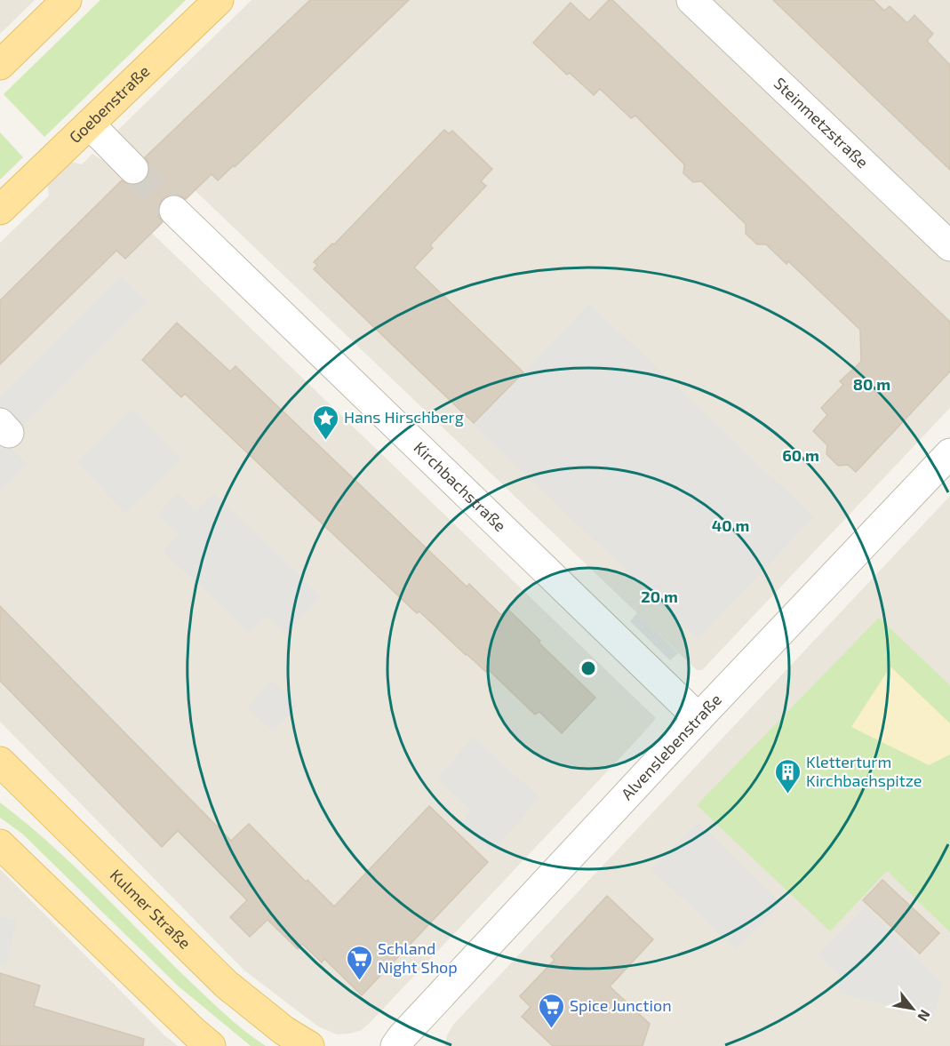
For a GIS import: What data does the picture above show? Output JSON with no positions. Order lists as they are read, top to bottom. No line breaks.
{"streets":{"main road":["Goebenstraße","Kulmer Straße"],"street":["Steinmetzstraße","Kirchbachstraße","Alvenslebenstraße"]},"crossings":[["Kirchbachstraße","Alvenslebenstraße"]],"places":{"place":["Hans Hirschberg"],"building":["Kletterturm Kirchbachspitze"],"supermarket":["Schland Night Shop","Spice Junction"]},"north":"bottom right","rings":["80 m","60 m","40 m","20 m"]}
